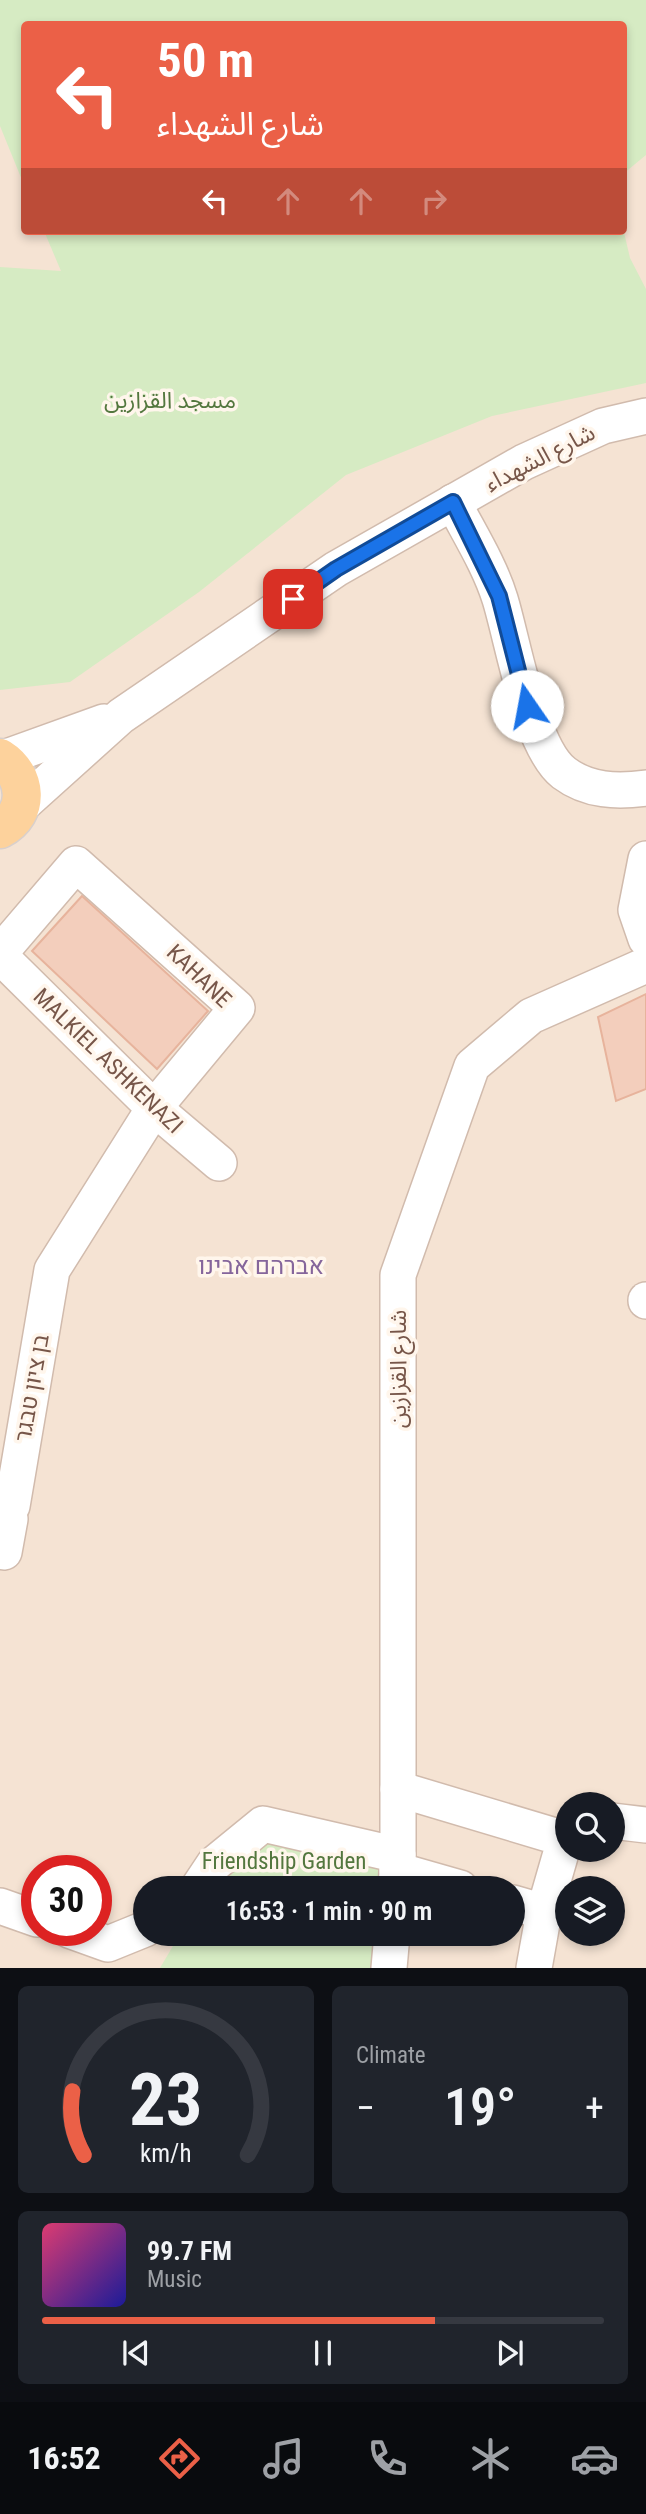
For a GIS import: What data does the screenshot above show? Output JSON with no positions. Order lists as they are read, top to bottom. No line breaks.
{"streets":{"street":["شارع الشهداء","KAHANE","MALKIEL ASHKENAZI","شارع القزازين","בן ציון טבגר"]},"crossings":[["KAHANE","MALKIEL ASHKENAZI"],["KAHANE","בן ציון טבגר"]],"districts":["אברהם אבינו"],"parks":["مسجد القزازين","Friendship Garden"],"page":{"turn":["50 m","شارع الشهداء"],"limit":"30","trip":"16:53 · 1 min · 90 m","tile":"Climate","heat":["−","19°","+"],"song":["99.7 FM","Music"],"tabs":"16:52","gauge":["23","km/h"]}}
